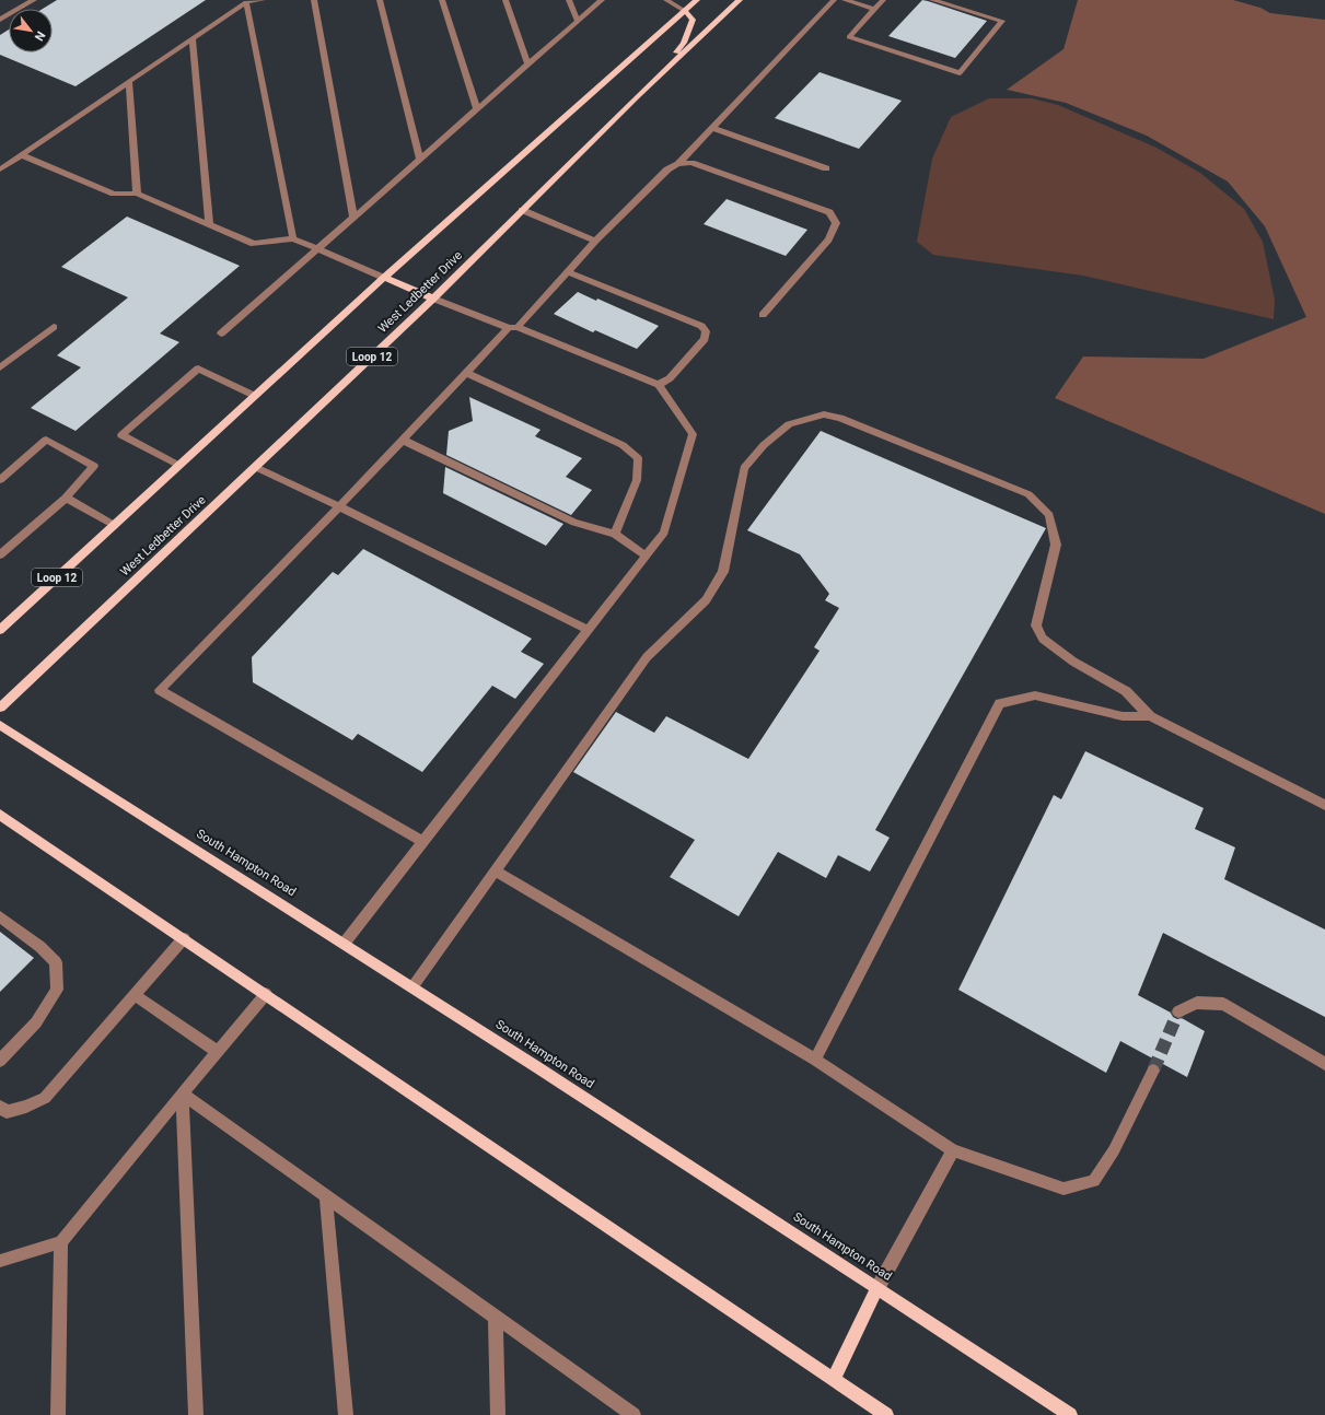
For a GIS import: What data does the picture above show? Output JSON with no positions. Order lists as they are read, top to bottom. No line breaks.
{"streets":{"main road":["West Ledbetter Drive","Loop 12","South Hampton Road"]},"north":"bottom right"}
